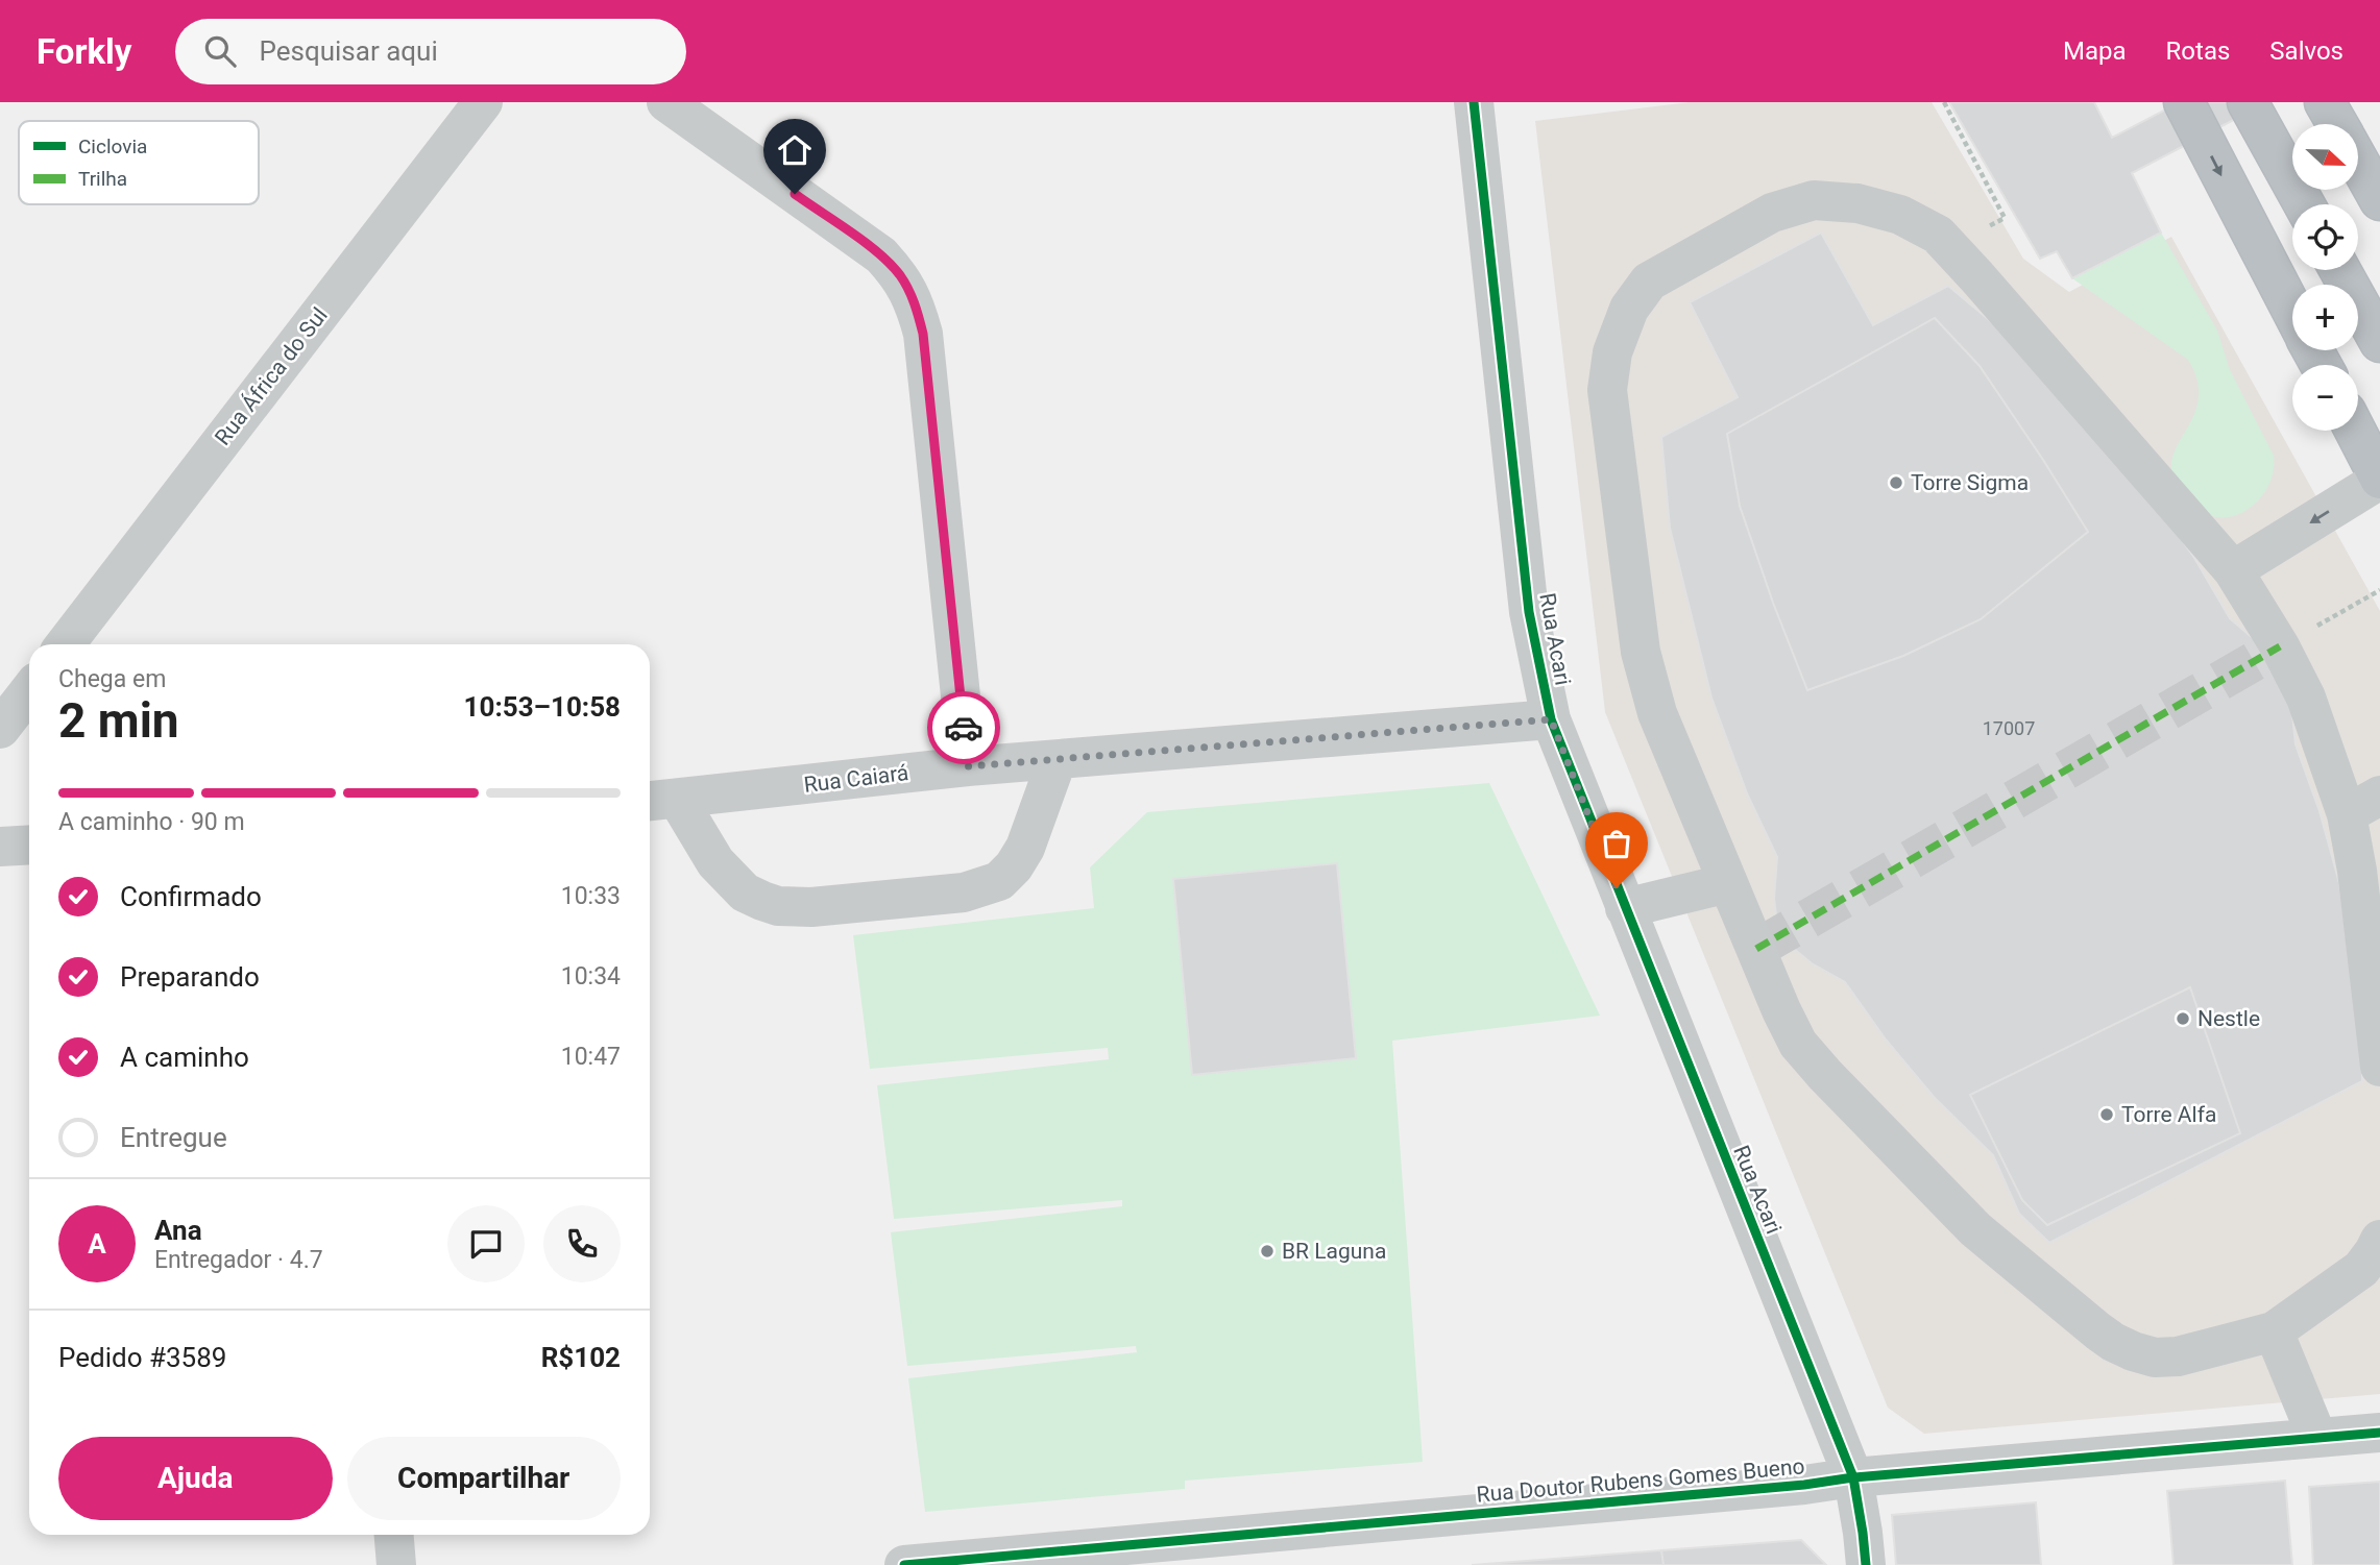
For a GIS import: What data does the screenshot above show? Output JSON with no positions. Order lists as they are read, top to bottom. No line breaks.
{"streets":{"street":["Rua África do Sul","Rua Acari","Rua Caiará","Rua Doutor Rubens Gomes Bueno"]},"crossings":[["Rua Acari","Rua Caiará"],["Rua Acari","Rua Doutor Rubens Gomes Bueno"]],"places":["Torre Sigma","Nestle","Torre Alfa","BR Laguna"],"house_numbers":["17007"],"legend":["Ciclovia","Trilha"],"north":"right","page":{"header":"Forkly","search":"Pesquisar aqui","nav":["Mapa","Rotas","Salvos"],"map_buttons":["+","−"],"heading":["2 min","Chega em","10:53–10:58"],"panel":["Ana","Entregador · 4.7","Pedido #3589","R$102"],"bar":"A caminho · 90 m","list":[["Confirmado","10:33"],["Preparando","10:34"],["A caminho","10:47"],"Entregue"],"round":"A","buttons":["Ajuda","Compartilhar"]}}
